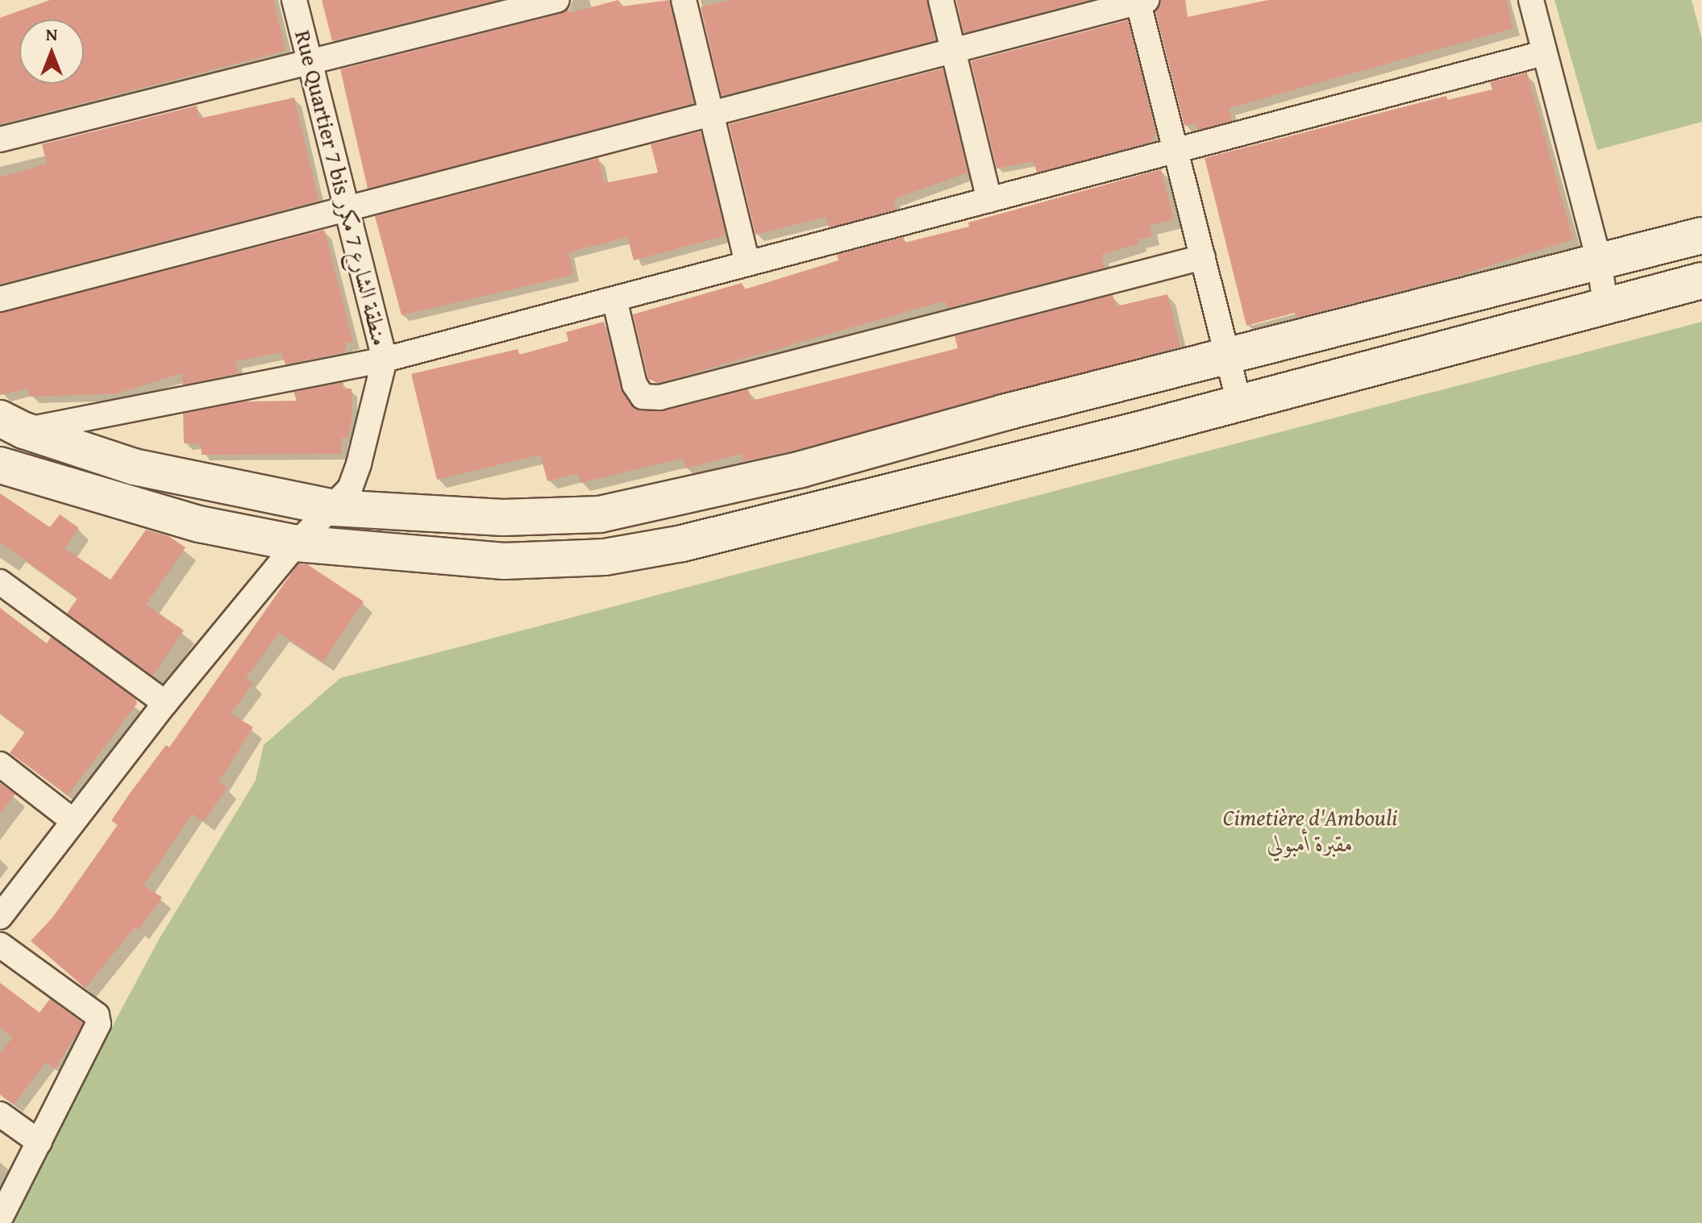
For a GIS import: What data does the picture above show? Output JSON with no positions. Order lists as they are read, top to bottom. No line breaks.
{"streets":{"street":["Rue Quartier 7 bis منطقة الشارع 7 مكرر"]},"parks":["Cimetière d'Ambouli مقبرة أمبولي"],"north":"top"}
